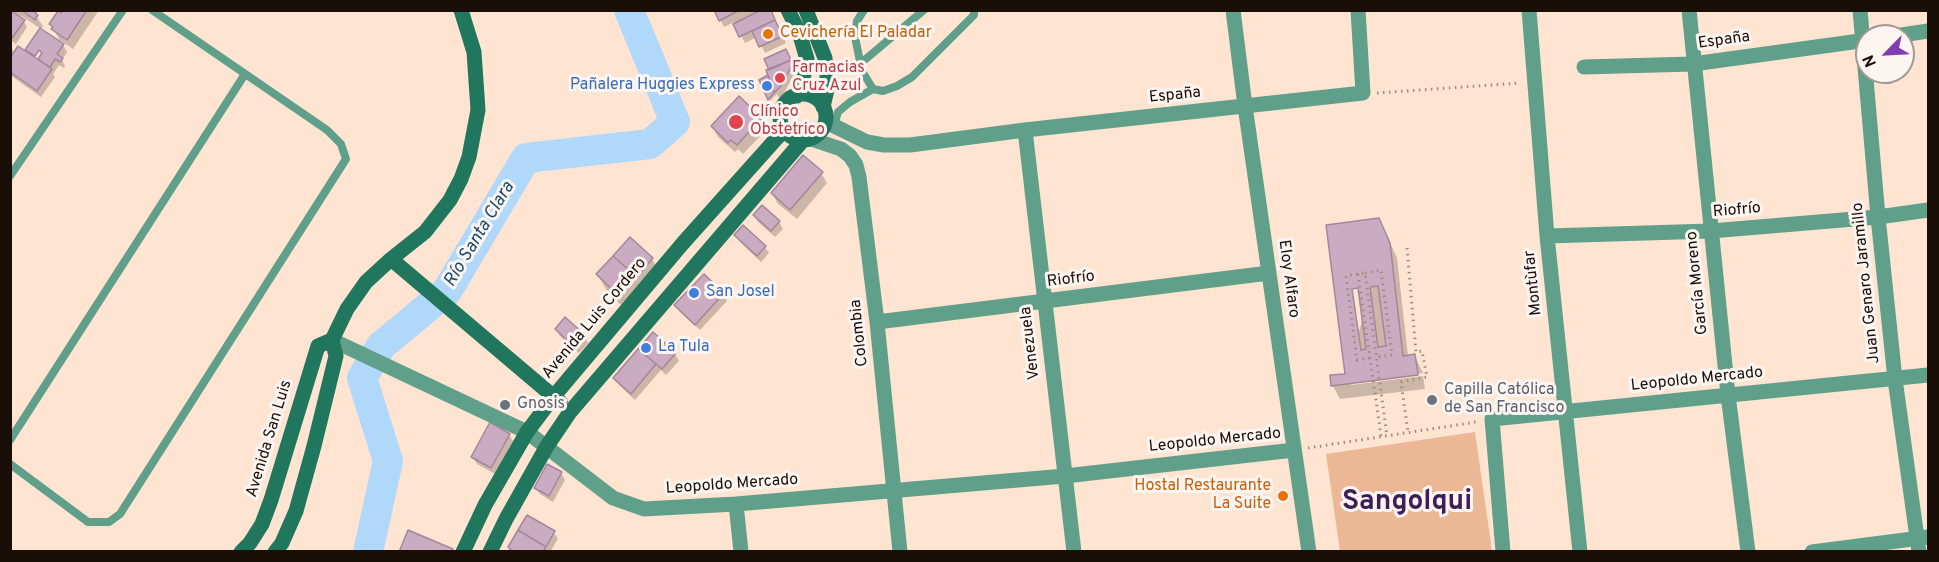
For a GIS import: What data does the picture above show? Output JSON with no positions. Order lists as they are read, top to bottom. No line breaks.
{"streets":{"main road":["Avenida Luis Cordero","Avenida San Luis"],"street":["España","Riofrío","Eloy Alfaro","Montùfar","García Moreno","Juan Genaro Jaramillo","Colombia","Venezuela","Leopoldo Mercado"]},"crossings":[["España","Eloy Alfaro"],["España","García Moreno"],["España","Avenida Luis Cordero"],["España","Colombia"],["España","Venezuela"],["Riofrío","Eloy Alfaro"],["Riofrío","Montùfar"],["Riofrío","García Moreno"],["Riofrío","Juan Genaro Jaramillo"],["Riofrío","Colombia"],["Riofrío","Venezuela"],["Eloy Alfaro","Leopoldo Mercado"],["Montùfar","Leopoldo Mercado"],["García Moreno","Leopoldo Mercado"],["Juan Genaro Jaramillo","Leopoldo Mercado"],["Avenida Luis Cordero","Colombia"],["Avenida Luis Cordero","Leopoldo Mercado"],["Colombia","Leopoldo Mercado"],["Venezuela","Leopoldo Mercado"],["Leopoldo Mercado","Avenida San Luis"]],"districts":["Sangolqui"],"water":["Río Santa Clara"],"places":["Cevichería El Paladar","Farmacias Cruz Azul","Pañalera Huggies Express","Clínico Obstetrico","San Josel","La Tula","Capilla Católica de San Francisco","Gnosis","Hostal Restaurante La Suite"],"north":"bottom left"}
